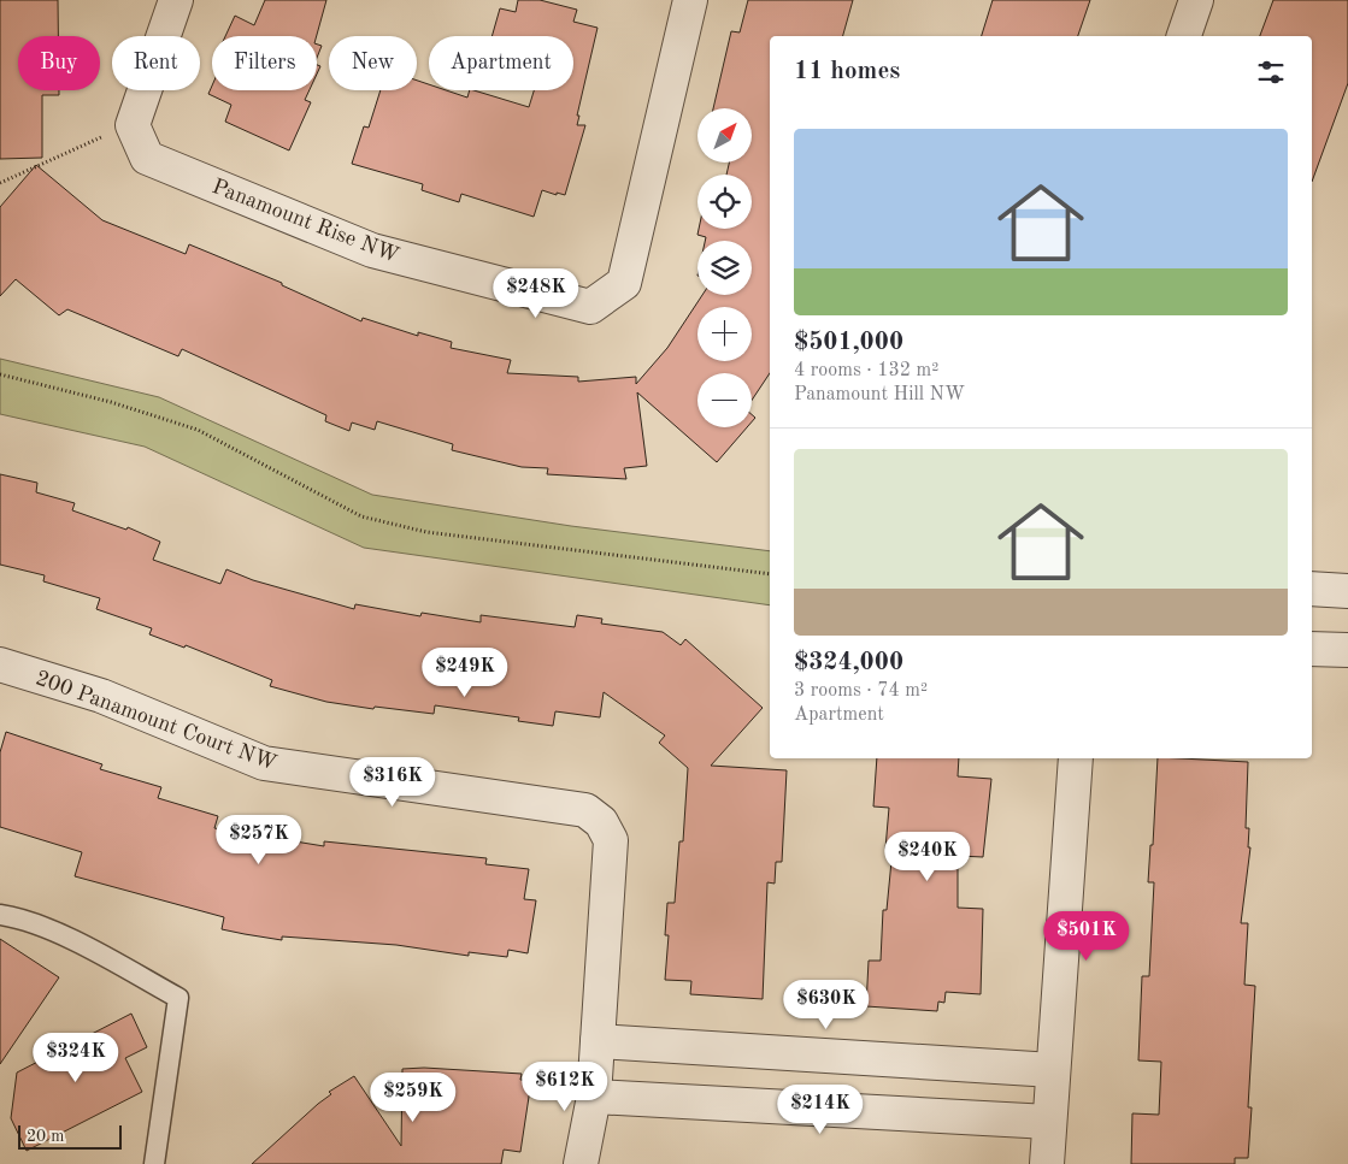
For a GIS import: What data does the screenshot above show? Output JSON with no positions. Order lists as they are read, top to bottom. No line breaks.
{"streets":{"street":["Panamount Rise NW","200 Panamount Court NW"]},"scale_bar":"20 m","north":"top right","page":{"chip":["Buy","Rent","Filters","New","Apartment"],"heading":"11 homes","map_buttons":["+","−"],"list":[{"name":"$501,000","note":"4 rooms · 132 m² · Panamount Hill NW"},{"name":"$324,000","note":"3 rooms · 74 m² · Apartment"}],"price":["$248K","$249K","$316K","$257K","$240K","$501K","$630K","$324K","$612K","$259K","$214K"],"scale":"20 m"}}
